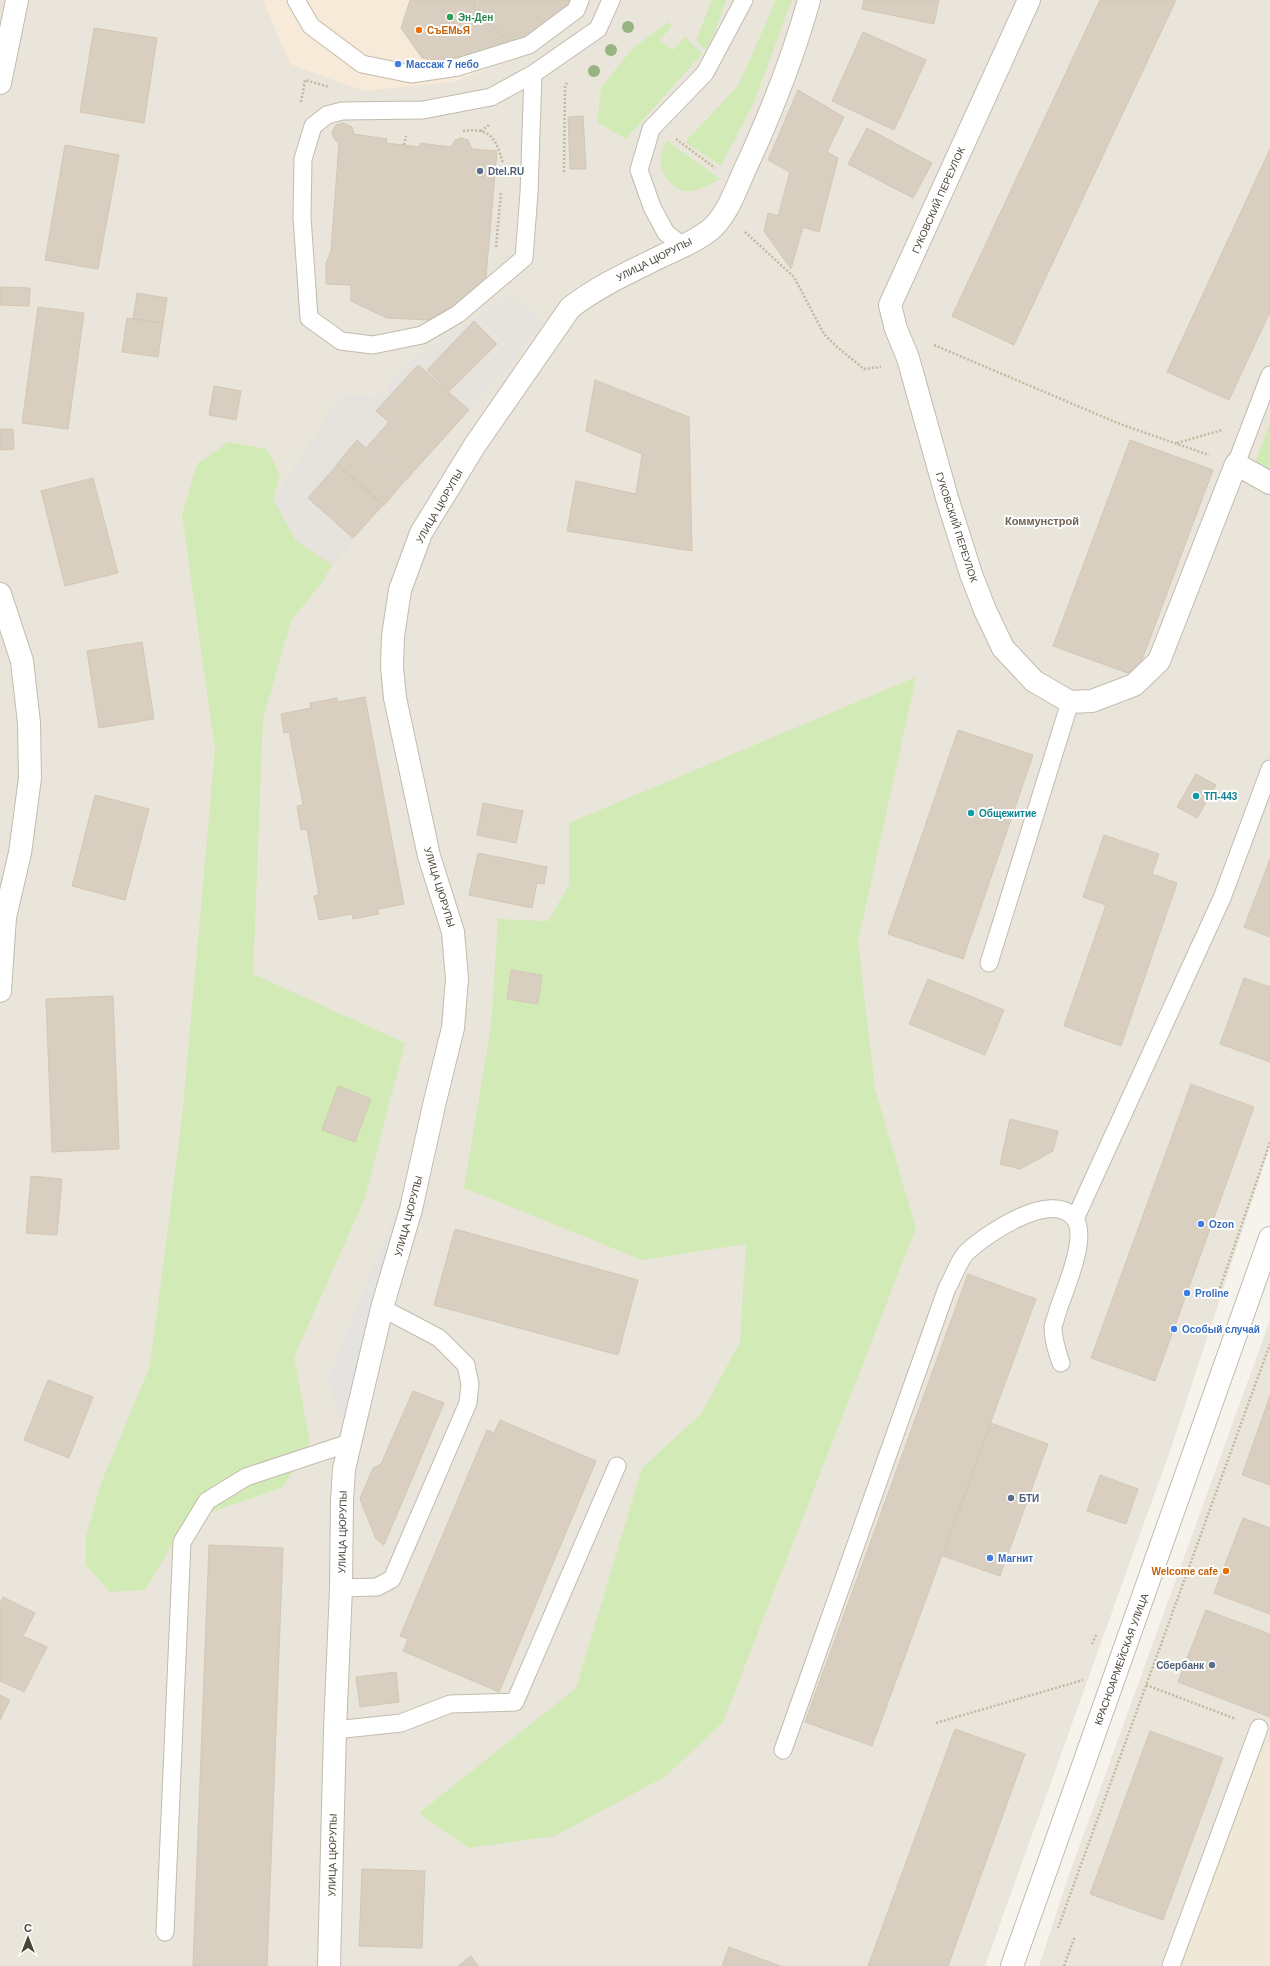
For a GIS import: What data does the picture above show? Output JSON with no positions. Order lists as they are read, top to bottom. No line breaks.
{"streets":{"street":["ГУКОВСКИЙ ПЕРЕУЛОК","УЛИЦА ЦЮРУПЫ","КРАСНОАРМЕЙСКАЯ УЛИЦА"]},"districts":["Коммунстрой"],"places":["Эн-Ден","СъЕМьЯ","Массаж 7 небо","Dtel.RU","ТП-443","Общежитие","Ozon","Proline","Особый случай","БТИ","Магнит","Welcome cafe","Сбербанк"],"north":"top"}
